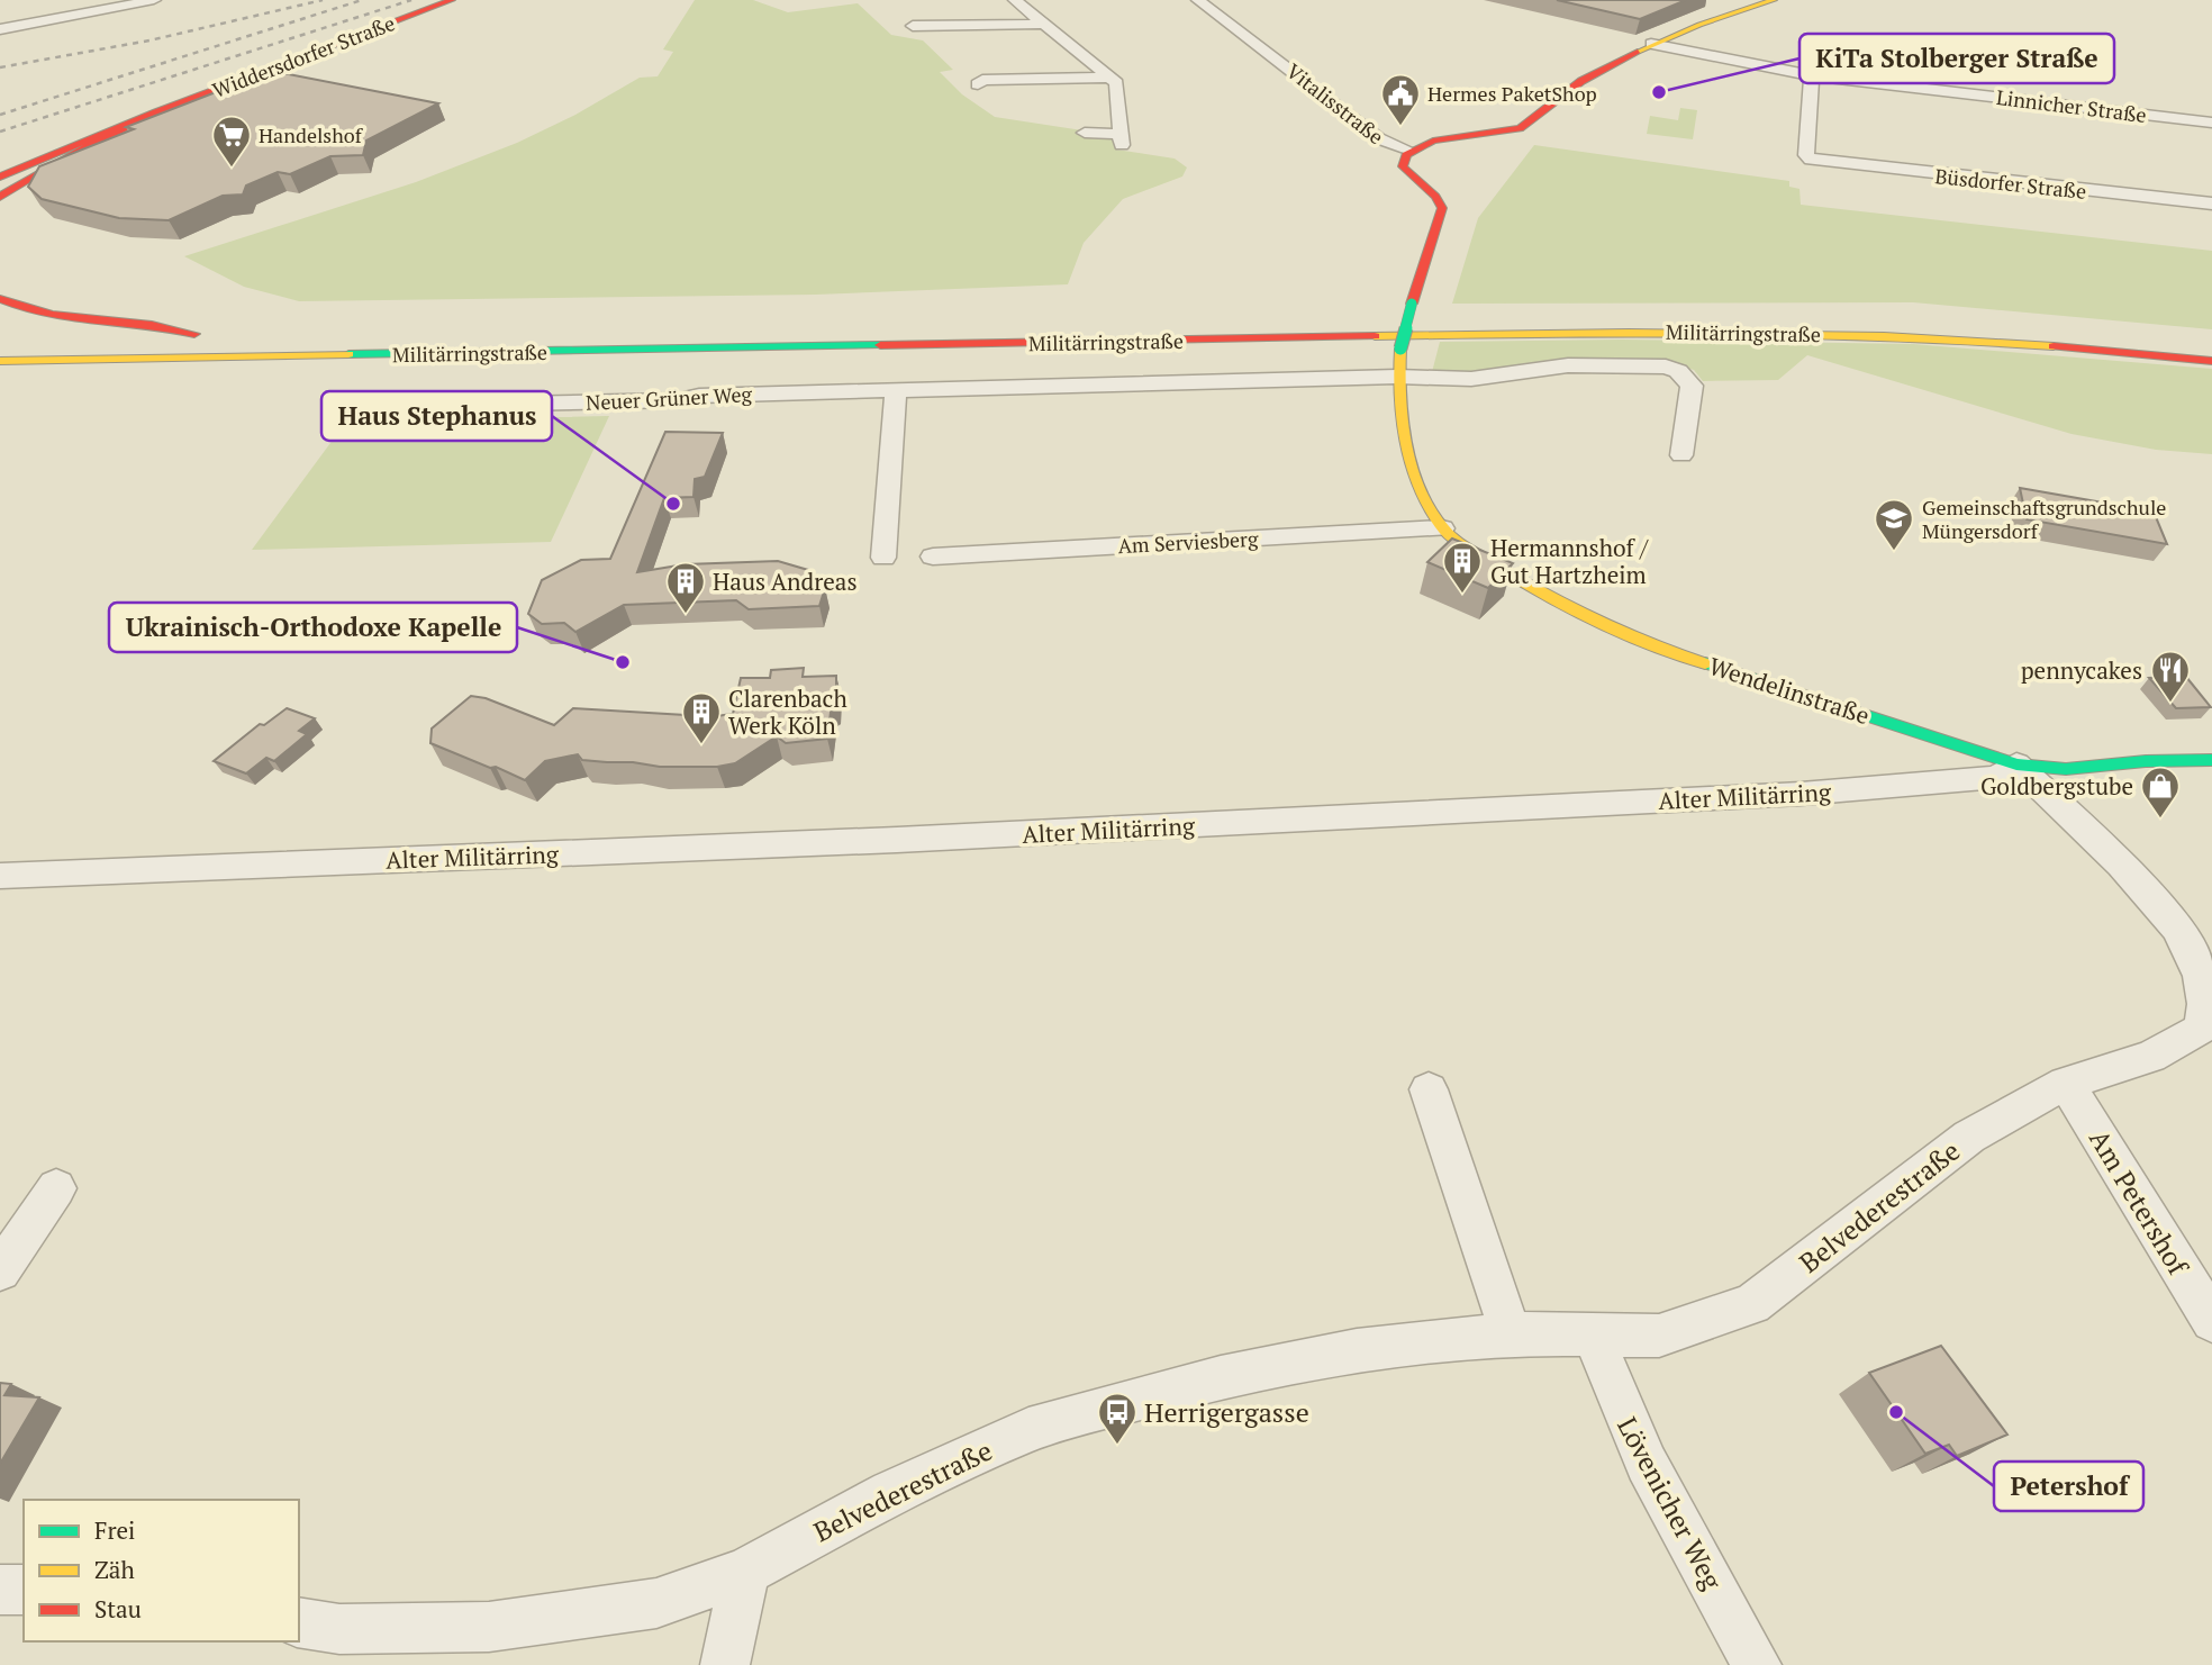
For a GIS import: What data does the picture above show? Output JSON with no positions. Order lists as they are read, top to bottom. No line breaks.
{"streets":{"main road":["Widdersdorfer Straße","Vitalisstraße","Militärringstraße","Wendelinstraße","Alter Militärring"],"street":["Linnicher Straße","Büsdorfer Straße","Neuer Grüner Weg","Am Serviesberg","Am Petershof","Belvederestraße","Lövenicher Weg"]},"crossings":[["Vitalisstraße","Wendelinstraße"],["Linnicher Straße","Büsdorfer Straße"],["Neuer Grüner Weg","Wendelinstraße"],["Am Serviesberg","Wendelinstraße"],["Wendelinstraße","Alter Militärring"],["Wendelinstraße","Belvederestraße"],["Am Petershof","Belvederestraße"],["Belvederestraße","Lövenicher Weg"]],"places":{"other":["KiTa Stolberger Straße","Haus Stephanus","Ukrainisch-Orthodoxe Kapelle","Petershof"],"public building":["Hermes PaketShop"],"supermarket":["Handelshof"],"school or university":["Gemeinschaftsgrundschule Müngersdorf"],"building":["Hermannshof / Gut Hartzheim","Haus Andreas","Clarenbach Werk Köln"],"restaurant":["pennycakes"],"shop":["Goldbergstube"],"bus stop":["Herrigergasse"]},"legend":["Frei","Zäh","Stau"]}
